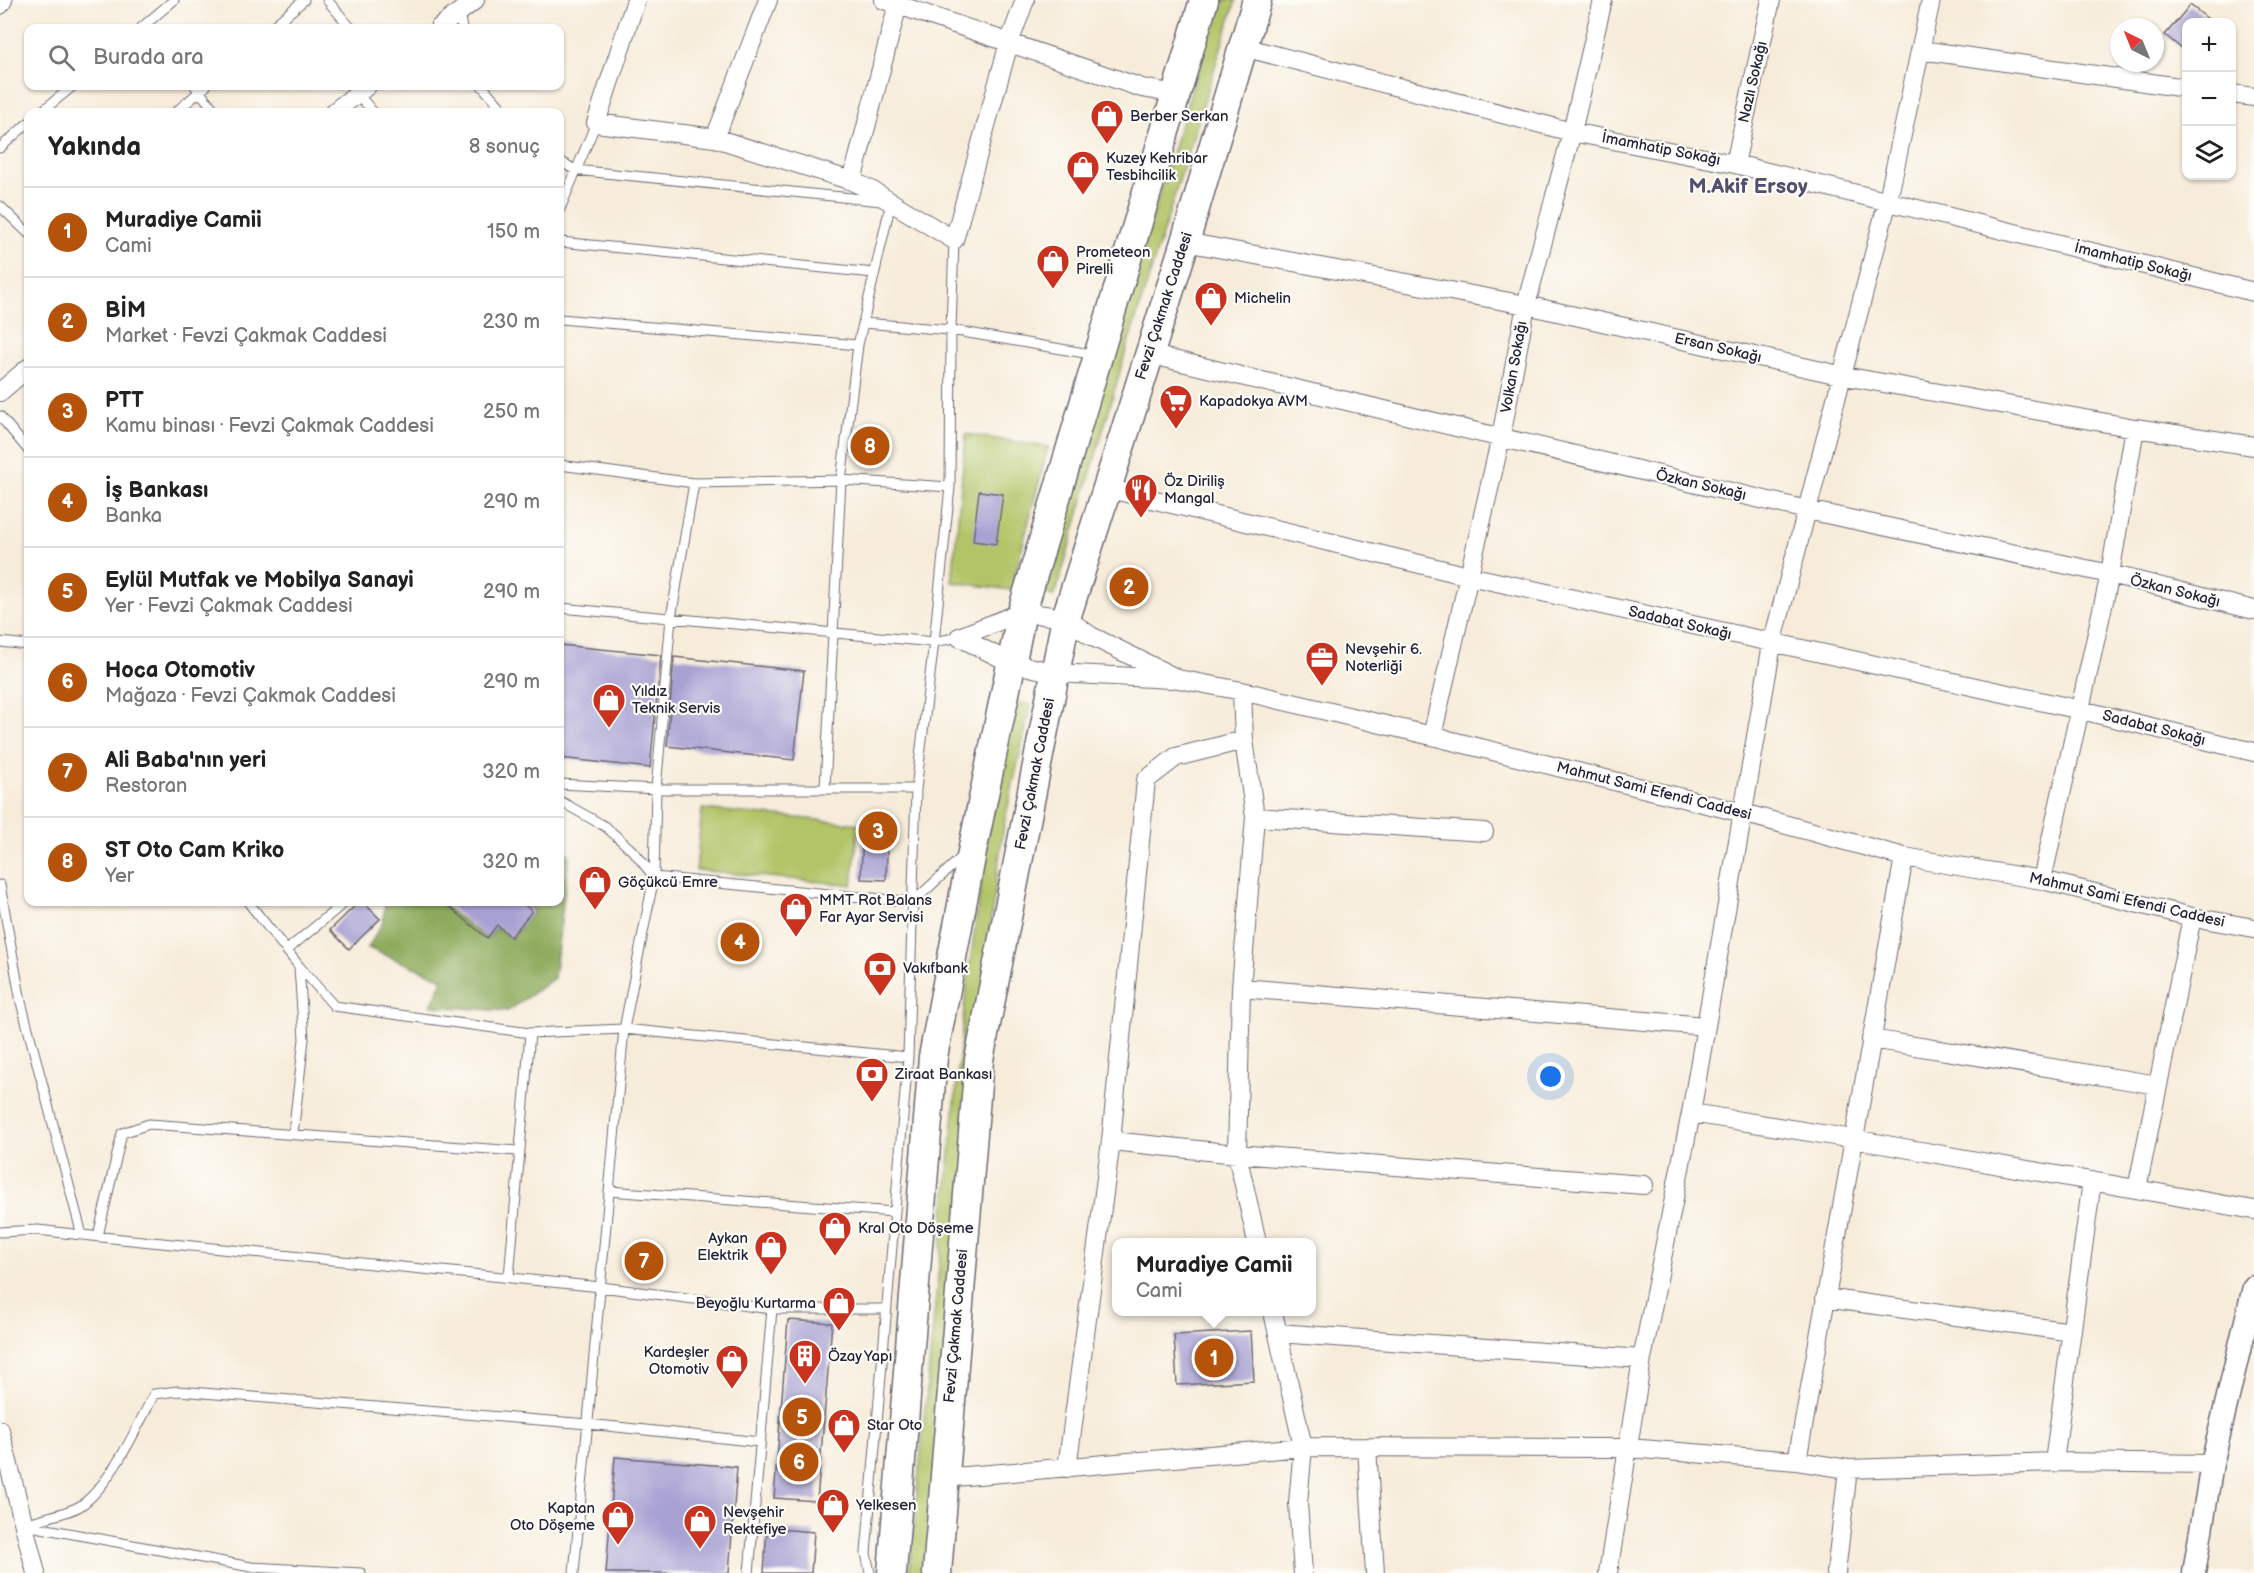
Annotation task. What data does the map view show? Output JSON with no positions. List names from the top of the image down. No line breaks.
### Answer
{"streets":{"main road":["Fevzi Çakmak Caddesi"],"street":["Nazlı Sokağı","İmamhatip Sokağı","Ersan Sokağı","Volkan Sokağı","Özkan Sokağı","Sadabat Sokağı","Mahmut Sami Efendi Caddesi"]},"crossings":[["Nazlı Sokağı","İmamhatip Sokağı"],["İmamhatip Sokağı","Fevzi Çakmak Caddesi"],["İmamhatip Sokağı","Volkan Sokağı"],["Fevzi Çakmak Caddesi","Ersan Sokağı"],["Fevzi Çakmak Caddesi","Özkan Sokağı"],["Fevzi Çakmak Caddesi","Sadabat Sokağı"],["Fevzi Çakmak Caddesi","Mahmut Sami Efendi Caddesi"],["Ersan Sokağı","Volkan Sokağı"],["Volkan Sokağı","Özkan Sokağı"],["Volkan Sokağı","Sadabat Sokağı"],["Volkan Sokağı","Mahmut Sami Efendi Caddesi"]],"districts":["M.Akif Ersoy"],"places":{"shop":["Berber Serkan","Kuzey Kehribar Tesbihcilik","Prometeon Pirelli","Michelin","Yıldız Teknik Servis","Göçükcü Emre","MMT Rot Balans Far Ayar Servisi","Kral Oto Döşeme","Aykan Elektrik","Beyoğlu Kurtarma","Kardeşler Otomotiv","Star Oto","Yelkesen","Kaptan Oto Döşeme","Nevşehir Rektefiye"],"supermarket":["Kapadokya AVM"],"restaurant":["Öz Diriliş Mangal"],"office":["Nevşehir 6. Noterliği"],"bank":["Vakıfbank","Ziraat Bankası"],"building":["Özay Yapı"]},"north":"top left","page":{"map_buttons":["+","−"],"search":"Burada ara","heading":["Yakında","8 sonuç"],"list":[{"mark":"1","name":"Muradiye Camii","note":"Cami","value":"150 m"},{"mark":"2","name":"BİM","note":"Market · Fevzi Çakmak Caddesi","value":"230 m"},{"mark":"3","name":"PTT","note":"Kamu binası · Fevzi Çakmak Caddesi","value":"250 m"},{"mark":"4","name":"İş Bankası","note":"Banka","value":"290 m"},{"mark":"5","name":"Eylül Mutfak ve Mobilya Sanayi","note":"Yer · Fevzi Çakmak Caddesi","value":"290 m"},{"mark":"6","name":"Hoca Otomotiv","note":"Mağaza · Fevzi Çakmak Caddesi","value":"290 m"},{"mark":"7","name":"Ali Baba'nın yeri","note":"Restoran","value":"320 m"},{"mark":"8","name":"ST Oto Cam Kriko","note":"Yer","value":"320 m"}],"pins":["8","2","3","4","7","1","5","6"],"popup":["Muradiye Camii","Cami"]}}
